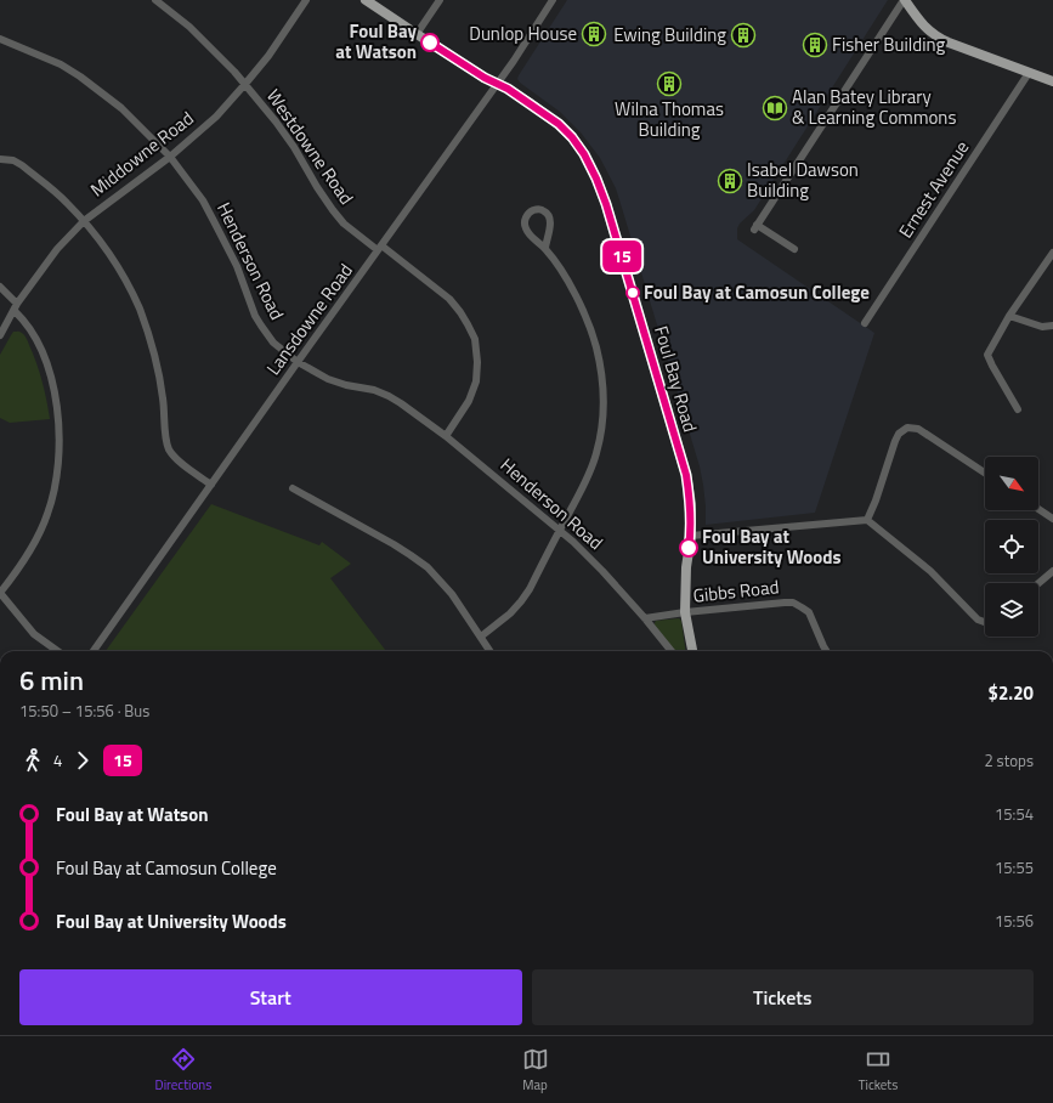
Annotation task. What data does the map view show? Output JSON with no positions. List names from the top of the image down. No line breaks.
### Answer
{"streets":{"main road":["Foul Bay Road"],"street":["Westdowne Road","Middowne Road","Ernest Avenue","Henderson Road","Lansdowne Road","Gibbs Road"]},"crossings":[["Westdowne Road","Middowne Road"],["Westdowne Road","Henderson Road"],["Westdowne Road","Lansdowne Road"],["Middowne Road","Henderson Road"],["Henderson Road","Lansdowne Road"],["Henderson Road","Gibbs Road"],["Lansdowne Road","Foul Bay Road"],["Foul Bay Road","Gibbs Road"]],"places":{"building":["Dunlop House","Ewing Building","Fisher Building","Wilna Thomas Building","Isabel Dawson Building"],"other":["Foul Bay at Watson","Foul Bay at Camosun College","Foul Bay at University Woods"],"library":["Alan Batey Library & Learning Commons"]},"lines":["bus line 15"],"north":"bottom right","page":{"on_map":"15","heading":["6 min","15:50 – 15:56 · Bus","$2.20"],"legs":["4","15","2 stops"],"list":[{"name":"Foul Bay at Watson","value":"15:54"},{"name":"Foul Bay at Camosun College","value":"15:55"},{"name":"Foul Bay at University Woods","value":"15:56"}],"buttons":["Start","Tickets"],"tabs":["Directions","Map","Tickets"]}}
